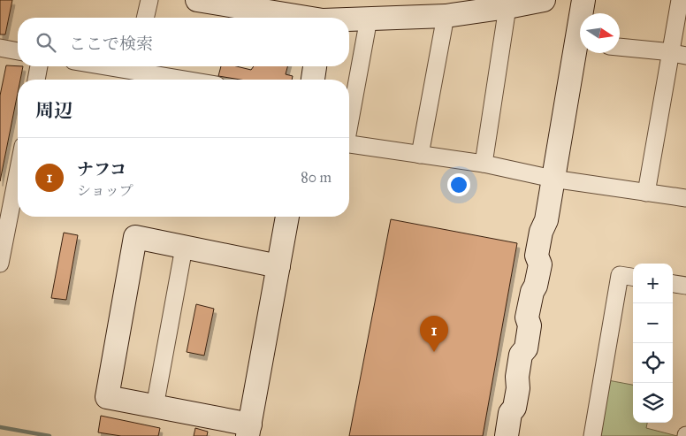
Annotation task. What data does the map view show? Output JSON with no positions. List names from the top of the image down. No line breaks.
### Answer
{"north":"right","page":{"search":"ここで検索","heading":"周辺","list":[{"mark":"1","name":"ナフコ","note":"ショップ","value":"80 m"}],"map_buttons":["+","−"],"pins":"1"}}
